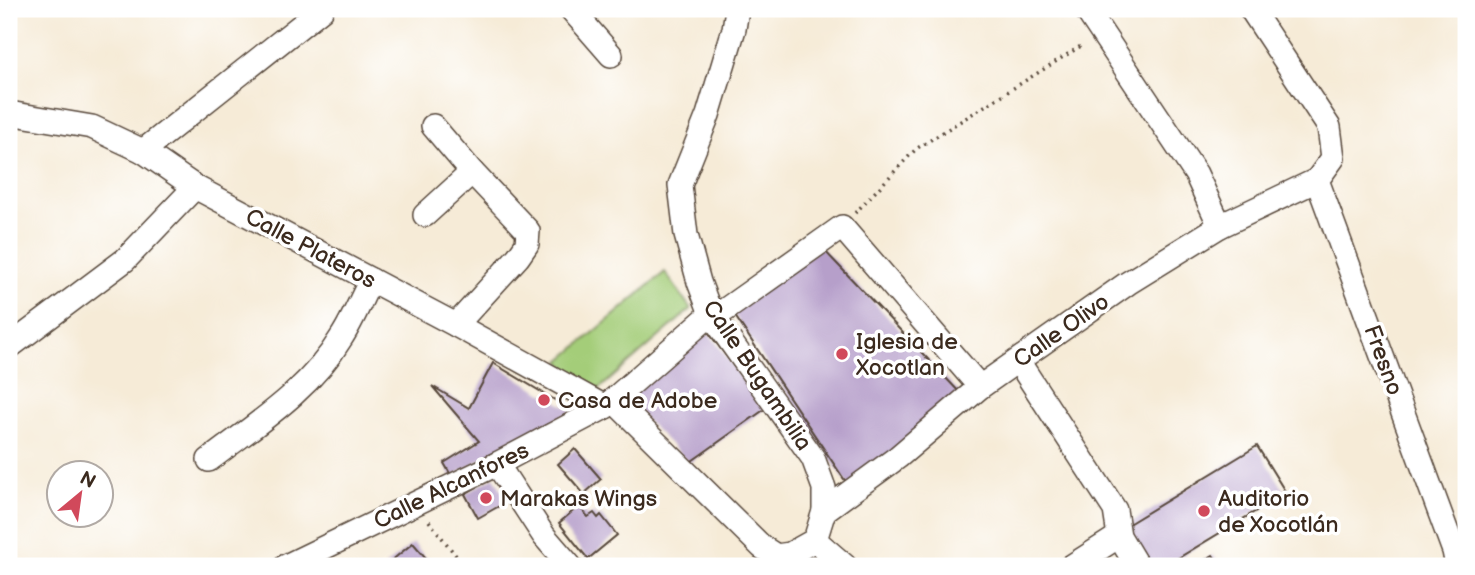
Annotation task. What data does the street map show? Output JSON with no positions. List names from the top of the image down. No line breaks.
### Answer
{"streets":{"street":["Calle Plateros","Calle Olivo","Fresno","Calle Bugambilia","Calle Alcanfores"]},"crossings":[["Calle Plateros","Calle Bugambilia"],["Calle Plateros","Calle Alcanfores"],["Calle Olivo","Fresno"],["Calle Olivo","Calle Bugambilia"],["Calle Bugambilia","Calle Alcanfores"]],"places":["Iglesia de Xocotlan","Casa de Adobe","Marakas Wings","Auditorio de Xocotlán"],"north":"top right"}
